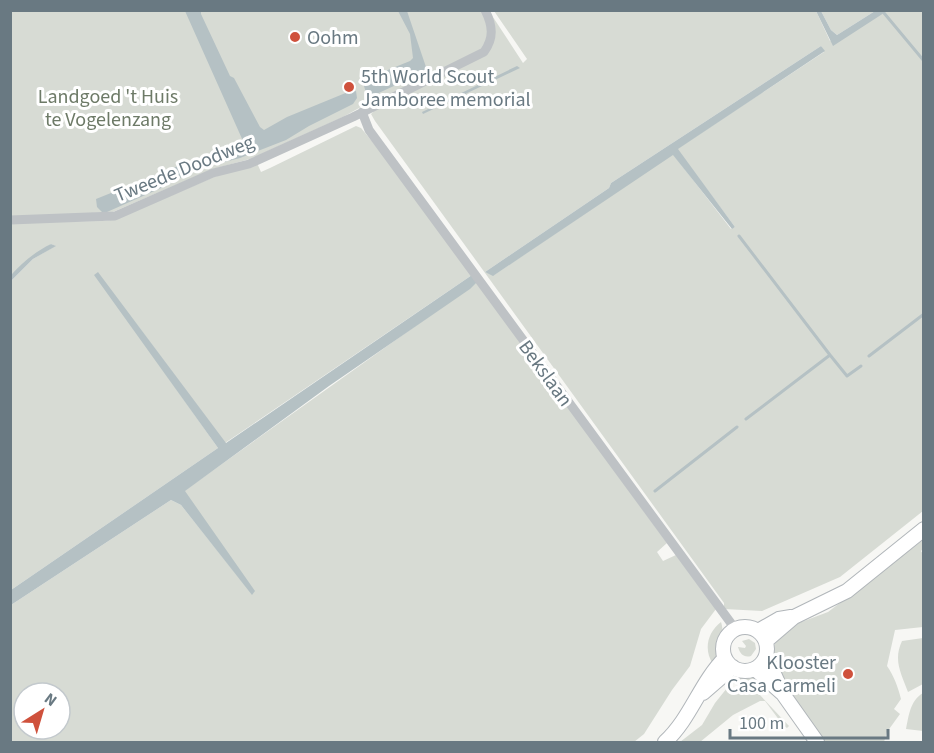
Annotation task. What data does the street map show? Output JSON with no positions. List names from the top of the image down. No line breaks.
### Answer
{"streets":{"street":["Tweede Doodweg","Bekslaan"]},"crossings":[["Tweede Doodweg","Bekslaan"]],"parks":["Landgoed 't Huis te Vogelenzang"],"places":["Oohm","5th World Scout Jamboree memorial","Klooster Casa Carmeli"],"scale_bar":"100 m","north":"top right"}
